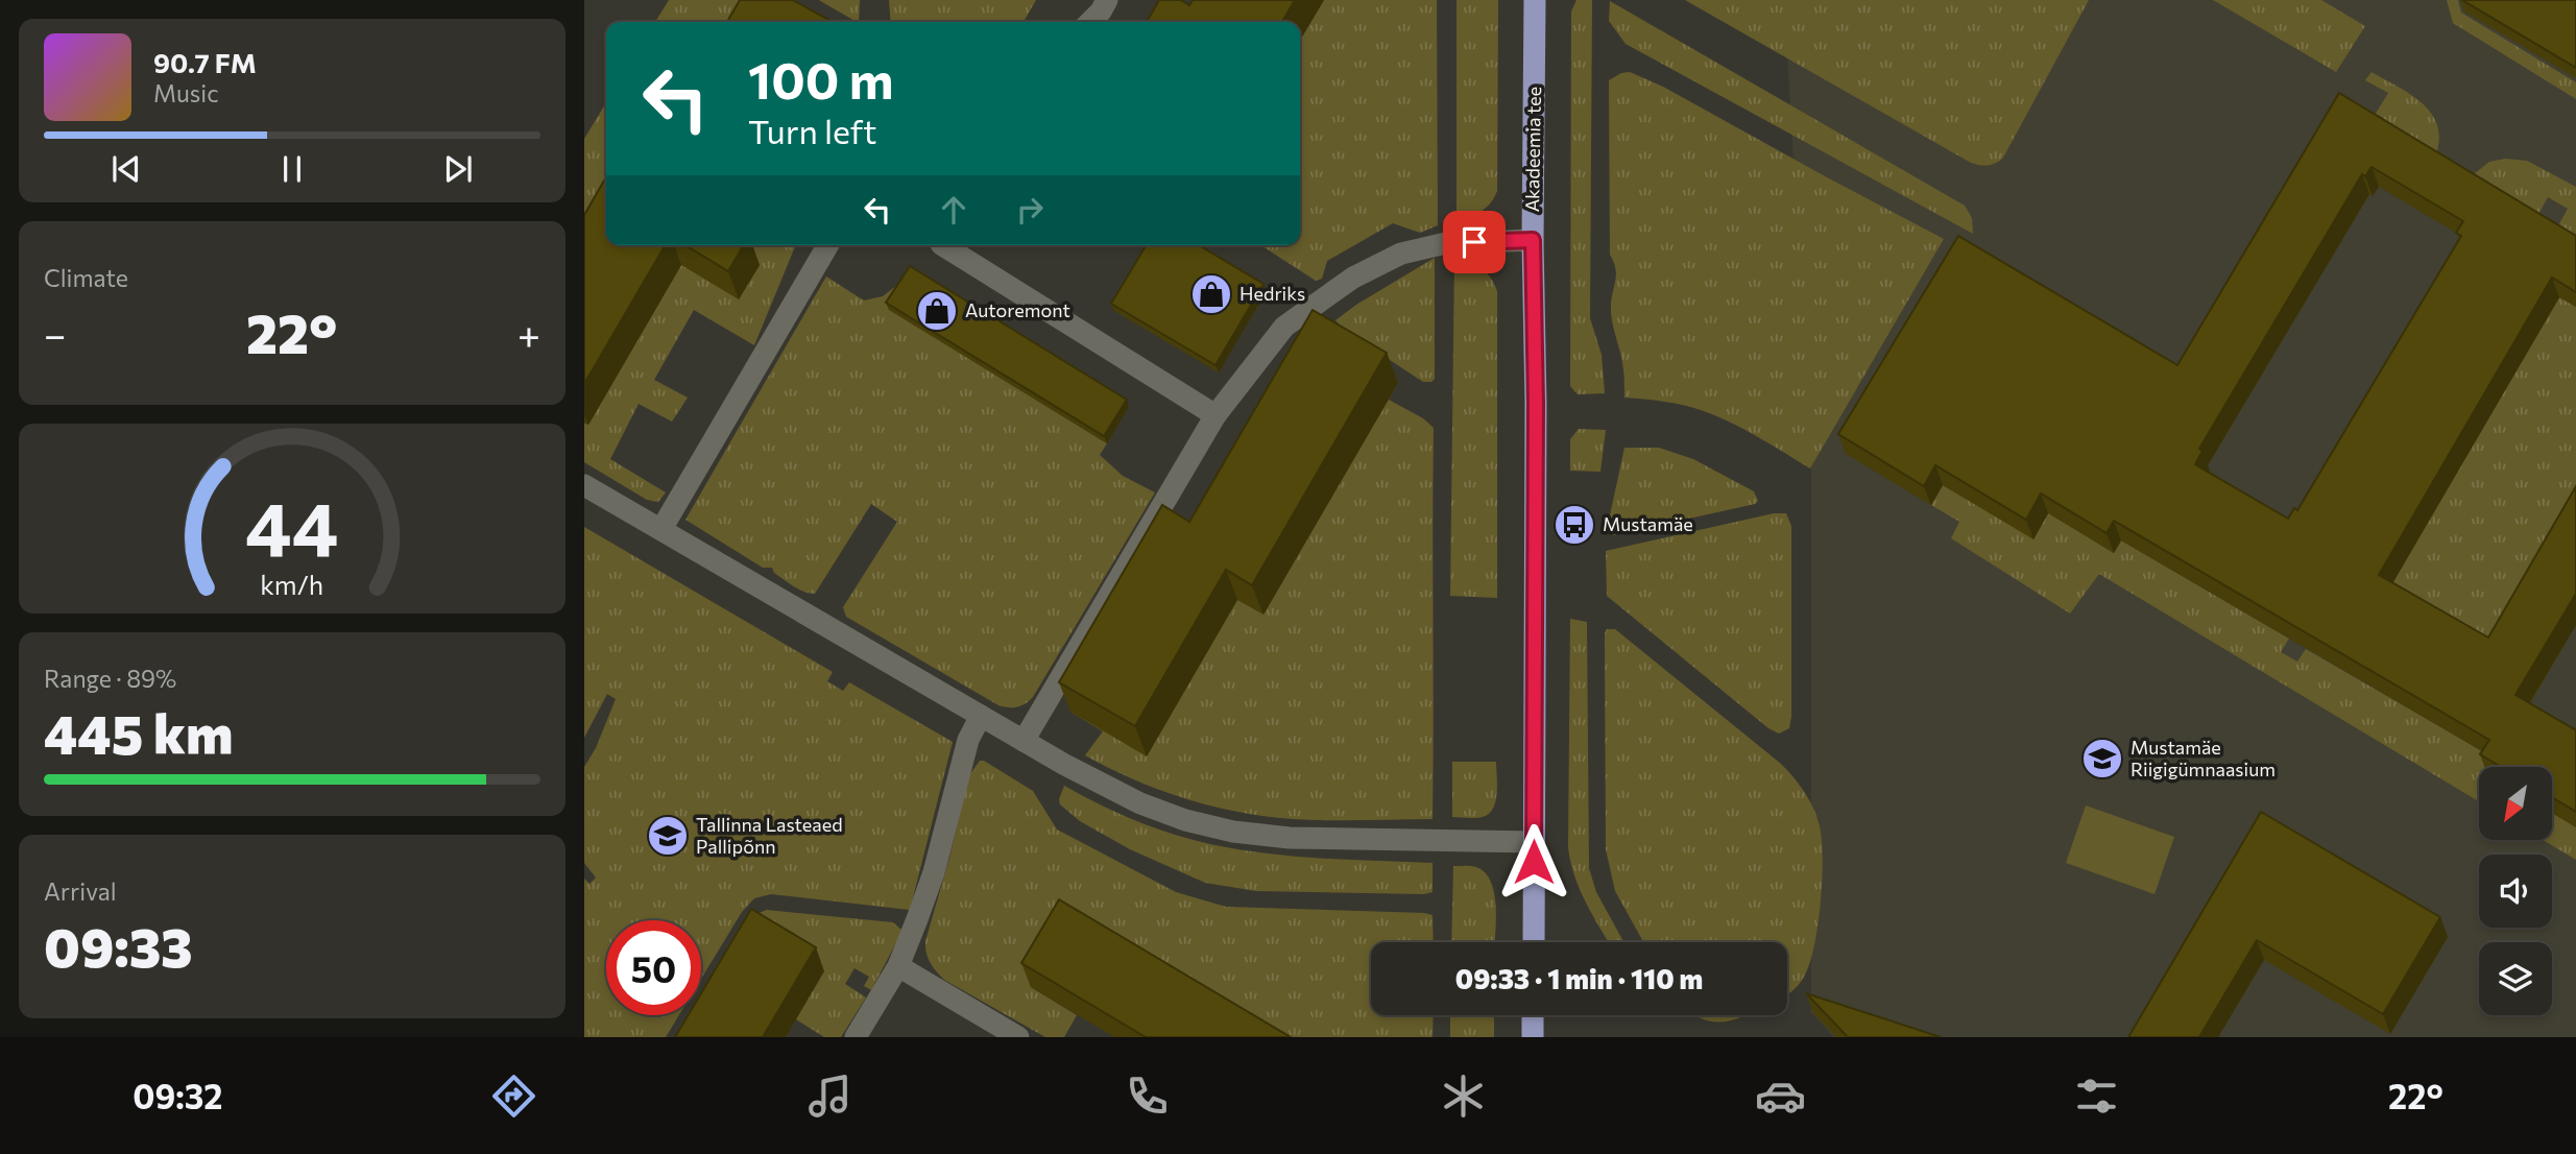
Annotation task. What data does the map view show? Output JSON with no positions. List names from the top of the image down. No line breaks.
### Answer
{"streets":{"main road":["Akadeemia tee"]},"places":{"shop":["Hedriks","Autoremont"],"bus stop":["Mustamäe"],"school or university":["Mustamäe Riigigümnaasium","Tallinna Lasteaed Pallipõnn"]},"north":"bottom left","page":{"turn":["100 m","Turn left"],"song":["90.7 FM","Music"],"tile":["Climate",["Range · 89%","445 km"],["Arrival","09:33"]],"heat":["−","22°","+"],"limit":"50","trip":"09:33 · 1 min · 110 m","tabs":["09:32","22°"],"gauge":["44","km/h"]}}
